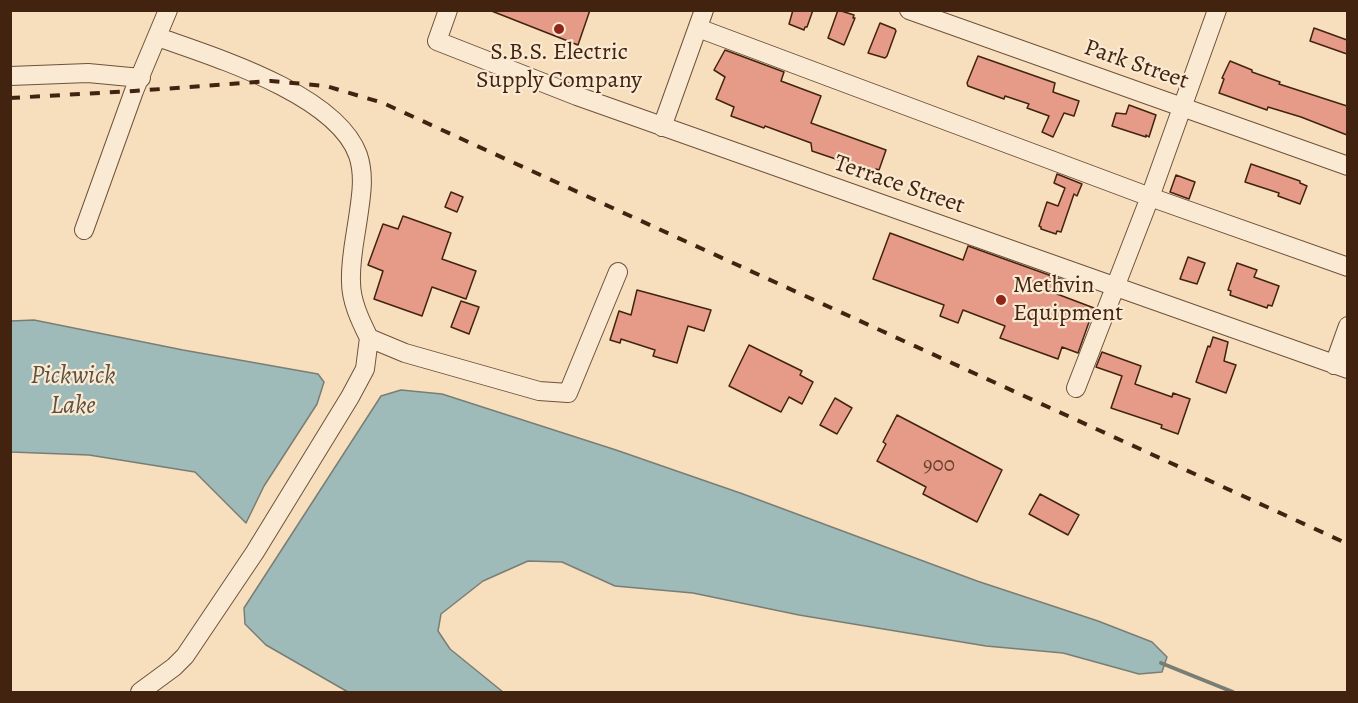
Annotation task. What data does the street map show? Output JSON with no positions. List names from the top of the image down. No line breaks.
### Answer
{"streets":{"street":["Park Street","Terrace Street"]},"water":["Pickwick Lake"],"places":["S.B.S. Electric Supply Company","Methvin Equipment"],"house_numbers":["900"]}
